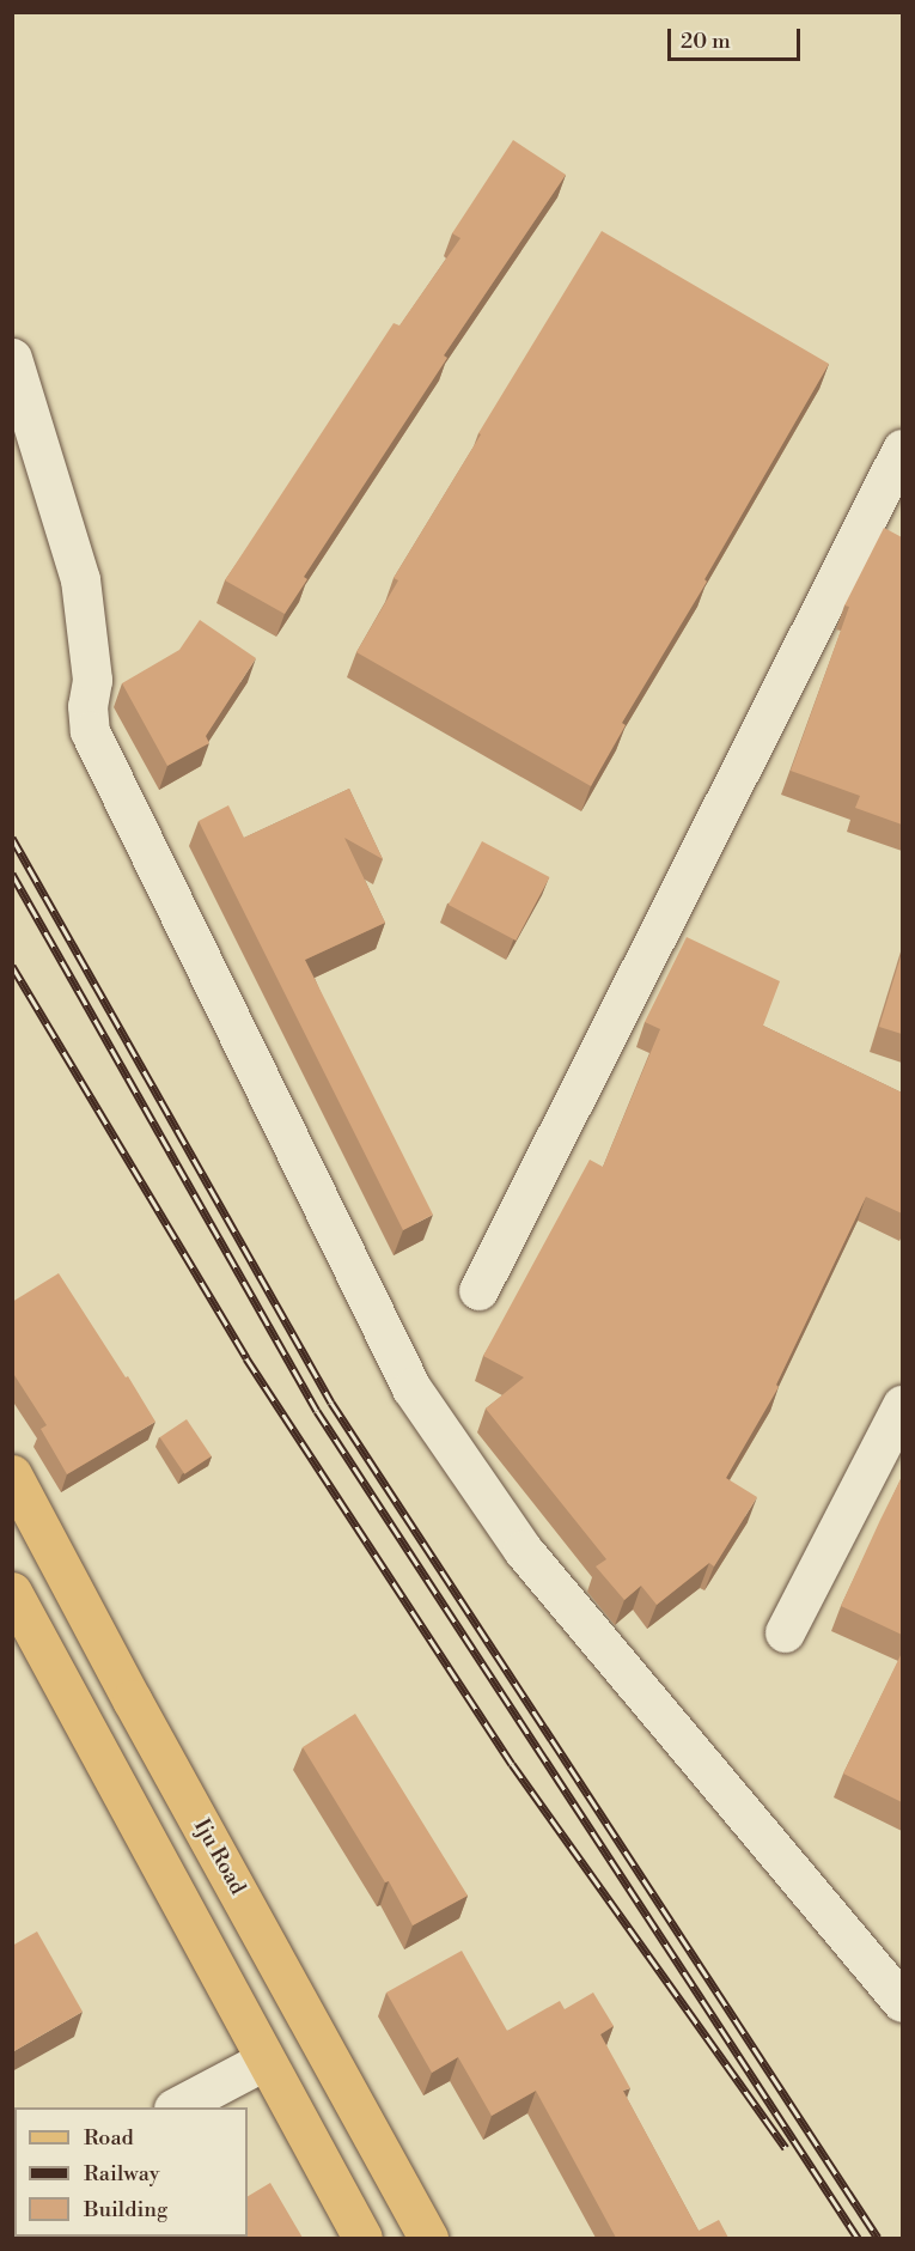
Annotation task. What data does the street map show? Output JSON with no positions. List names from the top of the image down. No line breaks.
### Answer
{"streets":{"main road":["Iju Road"]},"legend":["Road","Railway","Building"],"scale_bar":"20 m"}
